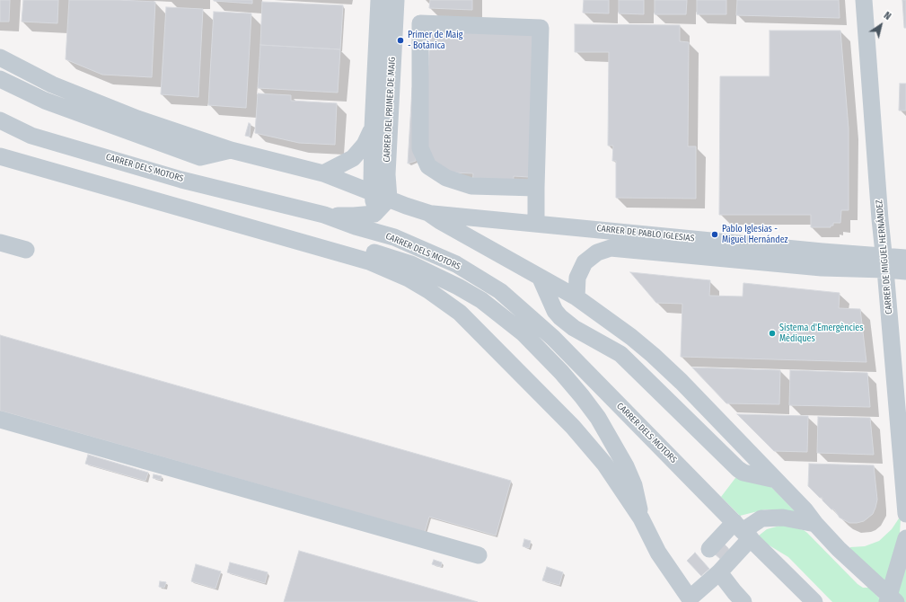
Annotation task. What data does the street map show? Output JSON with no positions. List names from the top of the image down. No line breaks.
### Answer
{"streets":{"street":["CARRER DEL PRIMER DE MAIG","CARRER DELS MOTORS","CARRER DE PABLO IGLESIAS","CARRER DE MIGUEL HERNÁNDEZ"]},"crossings":[["CARRER DE PABLO IGLESIAS","CARRER DE MIGUEL HERNÁNDEZ"]],"places":["Primer de Maig - Botànica","Pablo Iglesias - Miguel Hernández","Sistema d'Emergències Mèdiques"],"north":"top right"}
